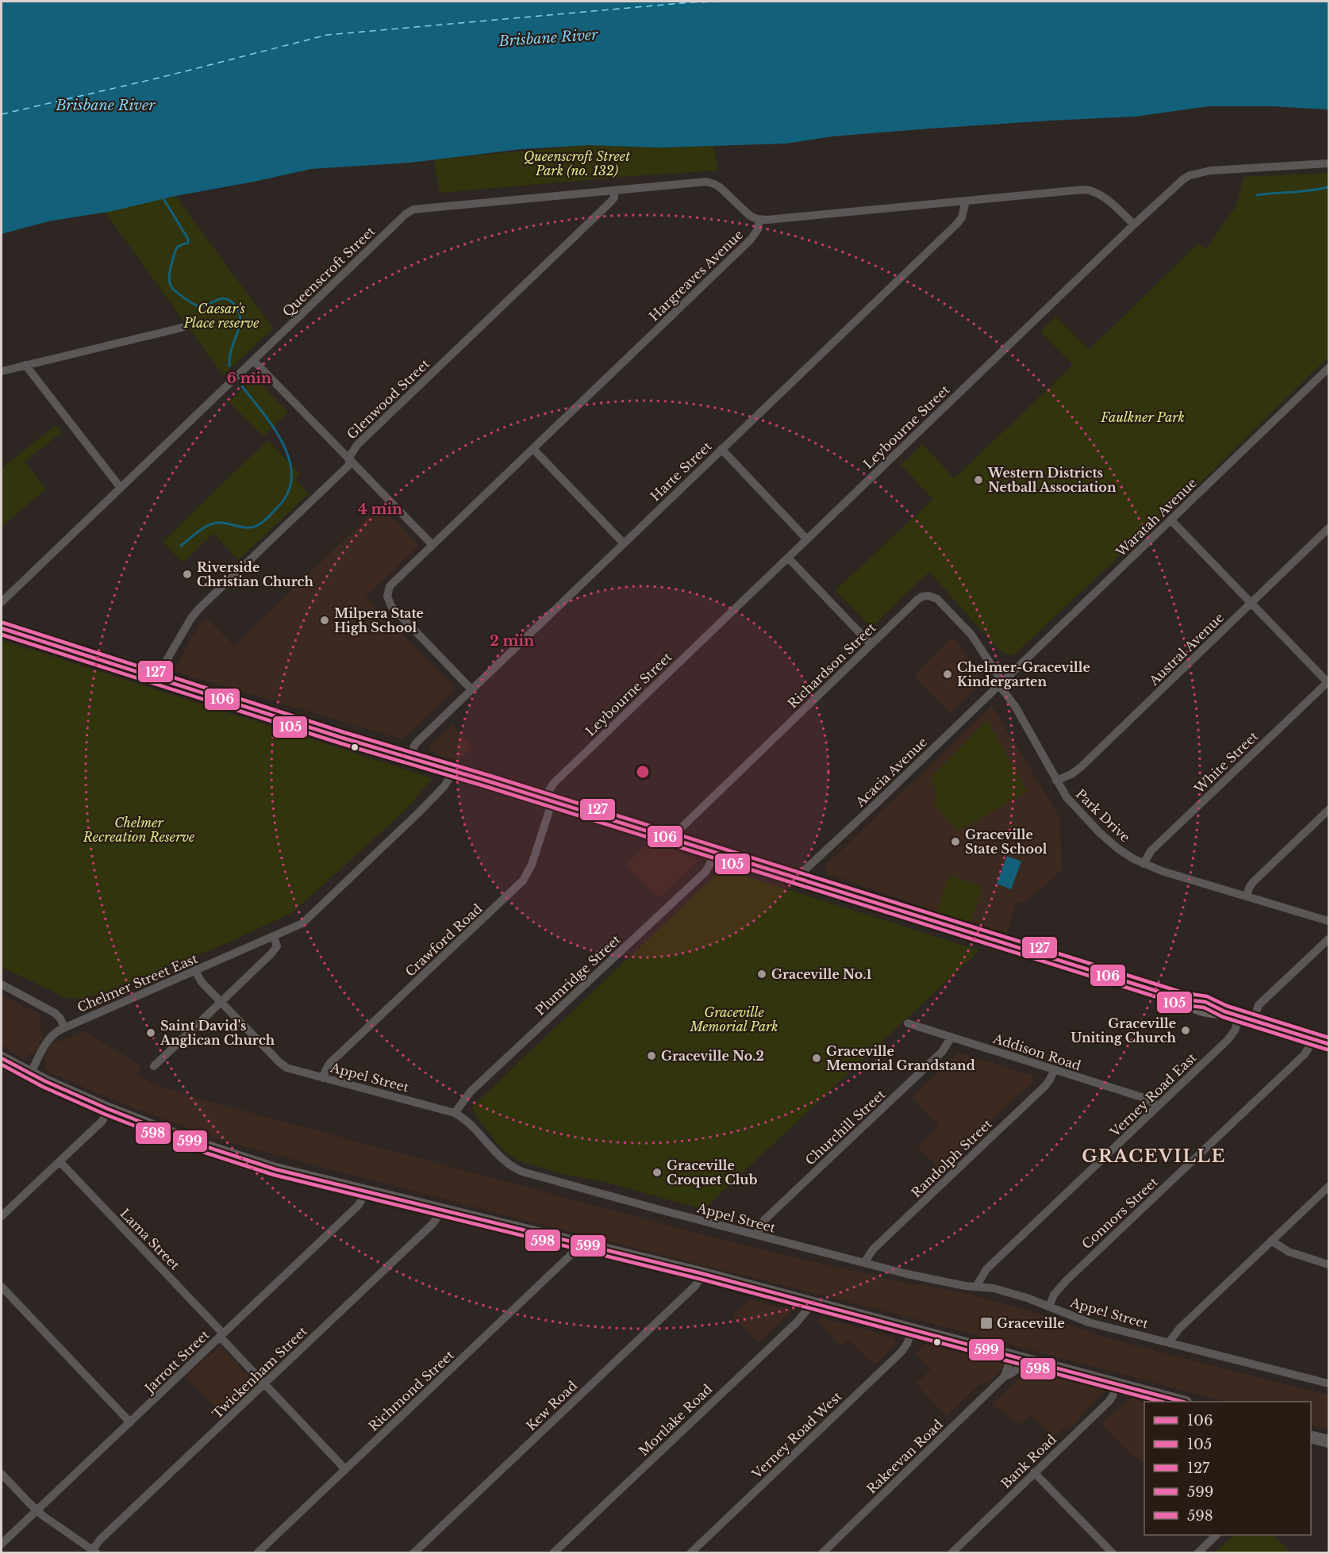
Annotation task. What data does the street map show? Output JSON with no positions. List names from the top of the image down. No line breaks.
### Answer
{"streets":{"street":["Queenscroft Street","Hargreaves Avenue","Glenwood Street","Leybourne Street","Harte Street","Waratah Avenue","Austral Avenue","Richardson Street","White Street","Acacia Avenue","Park Drive","Crawford Road","Plumridge Street","Chelmer Street East","Addison Road","Appel Street","Verney Road East","Churchill Street","Randolph Street","Connors Street","Lama Street","Jarrott Street","Twickenham Street","Richmond Street","Kew Road","Mortlake Road","Verney Road West","Rakeevan Road","Bank Road"]},"crossings":[["Queenscroft Street","Hargreaves Avenue"],["Queenscroft Street","Glenwood Street"],["Hargreaves Avenue","Harte Street"],["Leybourne Street","Crawford Road"],["Waratah Avenue","Richardson Street"],["Waratah Avenue","Acacia Avenue"],["Waratah Avenue","Park Drive"],["Austral Avenue","Park Drive"],["Richardson Street","Acacia Avenue"],["Richardson Street","Park Drive"],["White Street","Park Drive"],["Acacia Avenue","Park Drive"],["Crawford Road","Appel Street"],["Plumridge Street","Appel Street"],["Chelmer Street East","Appel Street"],["Addison Road","Verney Road East"],["Addison Road","Churchill Street"],["Addison Road","Randolph Street"],["Appel Street","Verney Road East"],["Appel Street","Churchill Street"],["Appel Street","Randolph Street"],["Appel Street","Connors Street"],["Lama Street","Jarrott Street"],["Lama Street","Twickenham Street"],["Lama Street","Richmond Street"]],"districts":["GRACEVILLE"],"water":["Brisbane River"],"parks":["Queenscroft Street Park (no. 132)","Caesar's Place reserve","Faulkner Park","Chelmer Recreation Reserve","Graceville Memorial Park"],"places":{"other":["Western Districts Netball Association","Riverside Christian Church","Milpera State High School","Chelmer-Graceville Kindergarten","Graceville State School","Graceville No.1","Graceville Uniting Church","Saint David's Anglican Church","Graceville No.2","Graceville Memorial Grandstand","Graceville Croquet Club"],"transit":["Graceville"]},"lines":["transit line 127","transit line 106","transit line 105","transit line 599","transit line 598"],"legend":["106","105","127","599","598"],"rings":["6 min","4 min","2 min"]}
